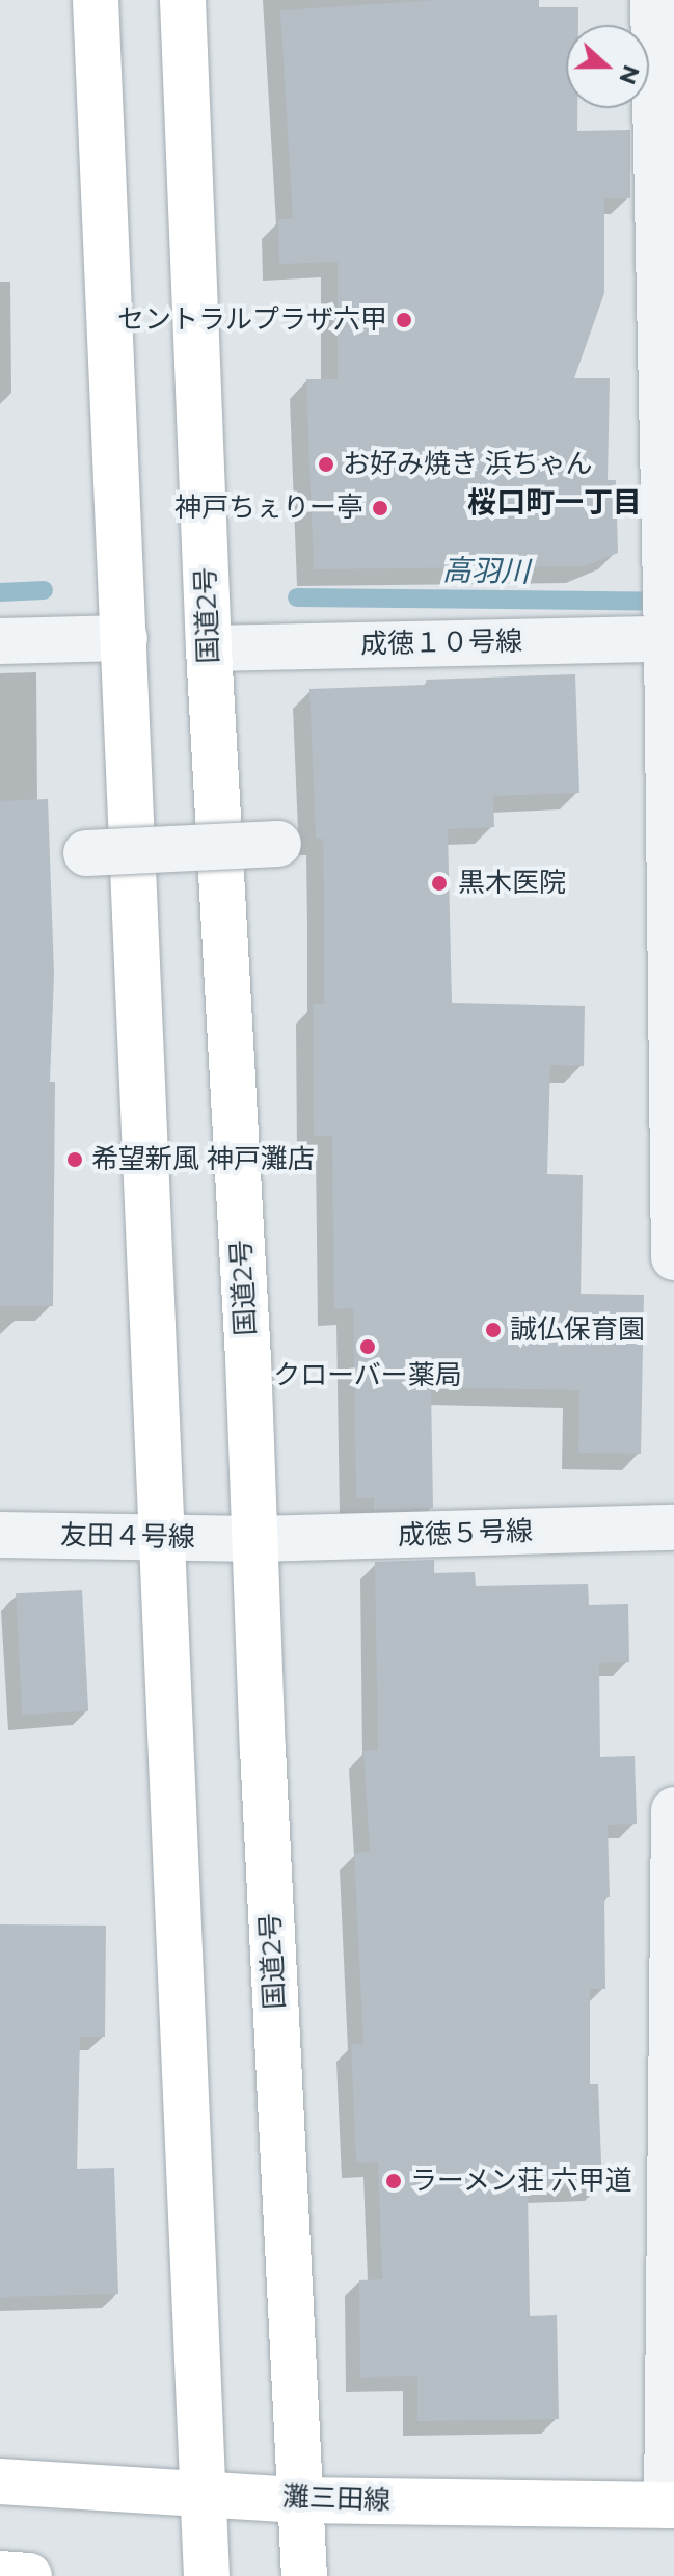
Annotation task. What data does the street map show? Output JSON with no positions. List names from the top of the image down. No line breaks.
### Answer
{"streets":{"main road":["国道2号","灘三田線"],"street":["成徳１０号線","成徳５号線","友田４号線"]},"crossings":[["国道2号","成徳１０号線"],["国道2号","成徳５号線"],["国道2号","友田４号線"],["国道2号","灘三田線"],["成徳５号線","友田４号線"]],"districts":["桜口町一丁目"],"water":["高羽川"],"places":["セントラルプラザ六甲","お好み焼き 浜ちゃん","神戸ちぇりー亭","黒木医院","希望新風 神戸灘店","誠仏保育園","クローバー薬局","ラーメン荘 六甲道"],"north":"right"}
